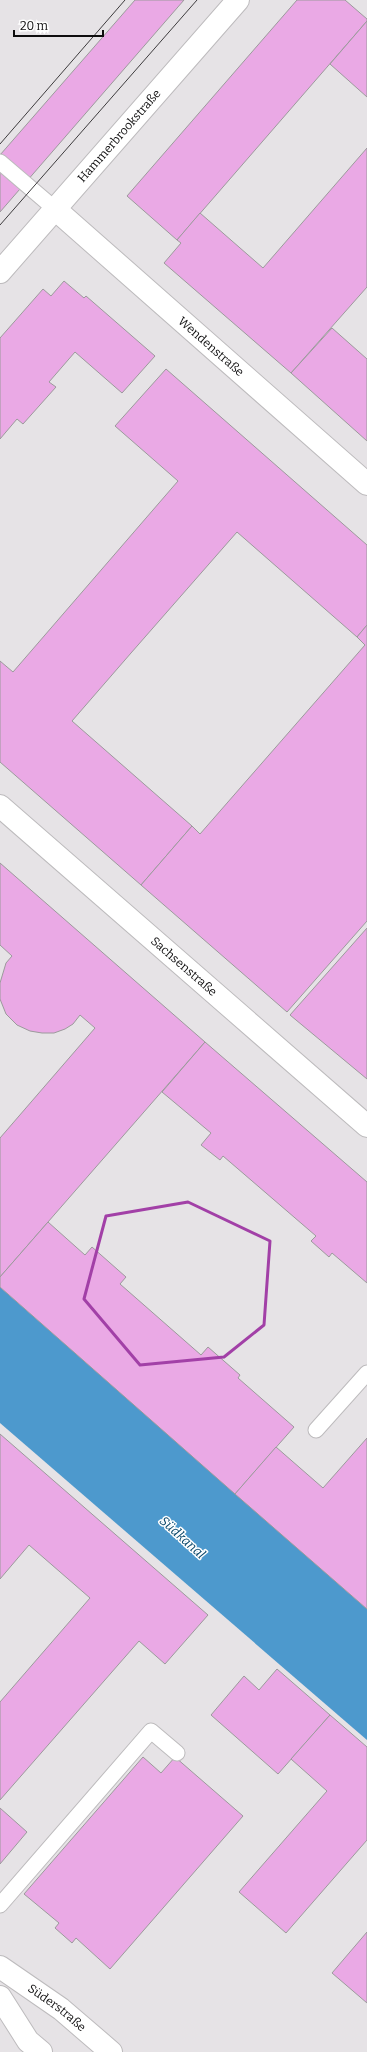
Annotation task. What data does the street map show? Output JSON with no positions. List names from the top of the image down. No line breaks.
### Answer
{"streets":{"street":["Hammerbrookstraße","Wendenstraße","Sachsenstraße","Süderstraße"]},"crossings":[["Hammerbrookstraße","Wendenstraße"]],"water":["Südkanal"],"scale_bar":"20 m"}
